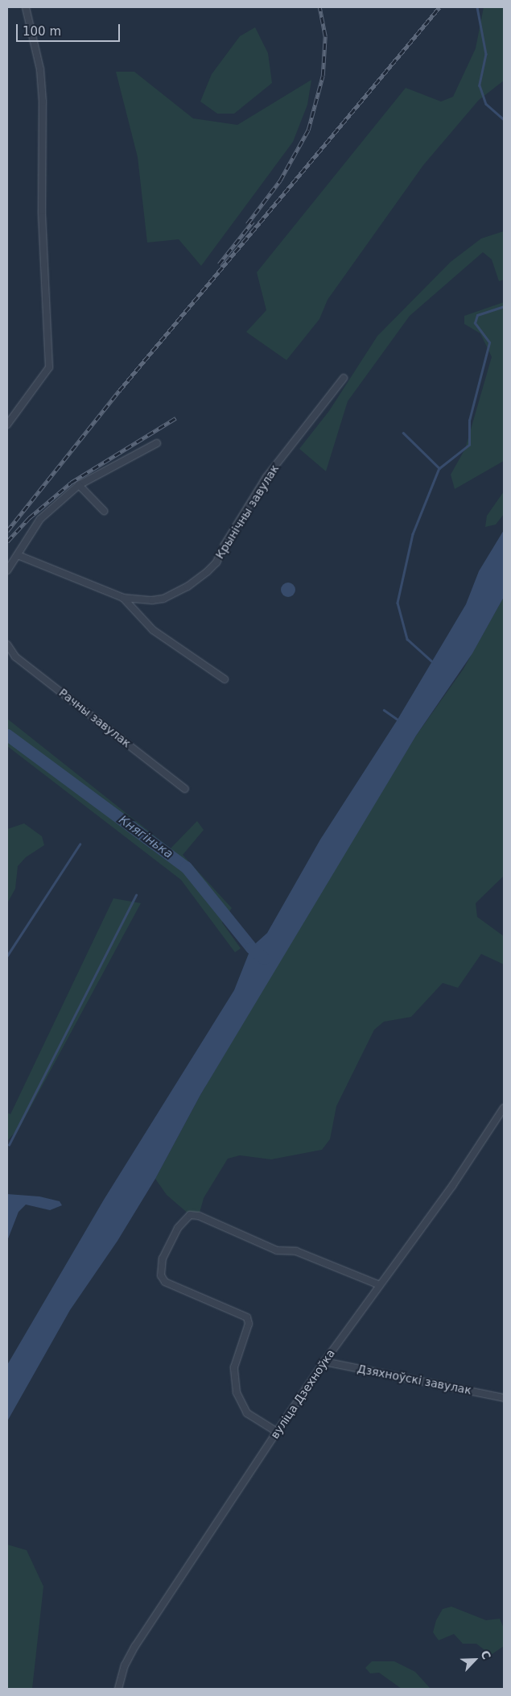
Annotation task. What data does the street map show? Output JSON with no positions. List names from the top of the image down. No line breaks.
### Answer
{"streets":{"street":["Крынічны завулак","Рачны завулак","Дзяхноўскі завулак","вуліца Дзехноўка"]},"crossings":[["Дзяхноўскі завулак","вуліца Дзехноўка"]],"water":["Княгінька"],"scale_bar":"100 m","north":"top right"}
